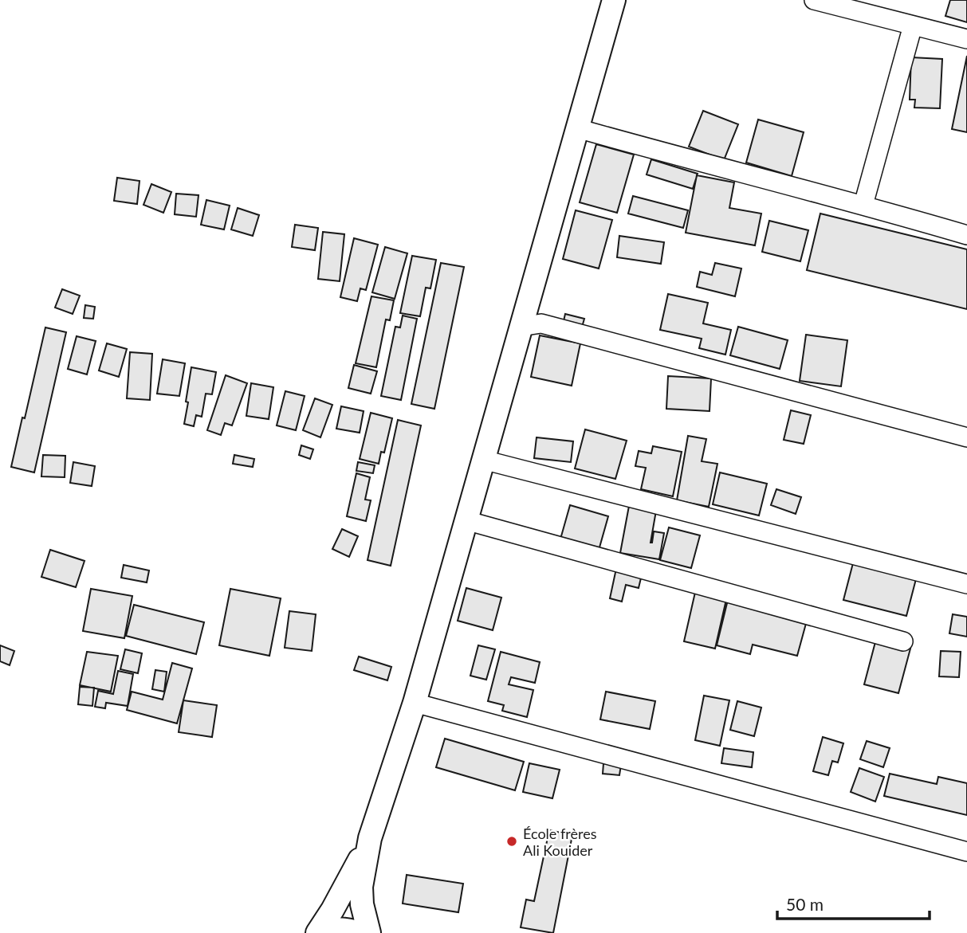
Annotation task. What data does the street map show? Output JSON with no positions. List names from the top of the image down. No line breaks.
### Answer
{"places":["École frères Ali Kouider"],"scale_bar":"50 m"}
